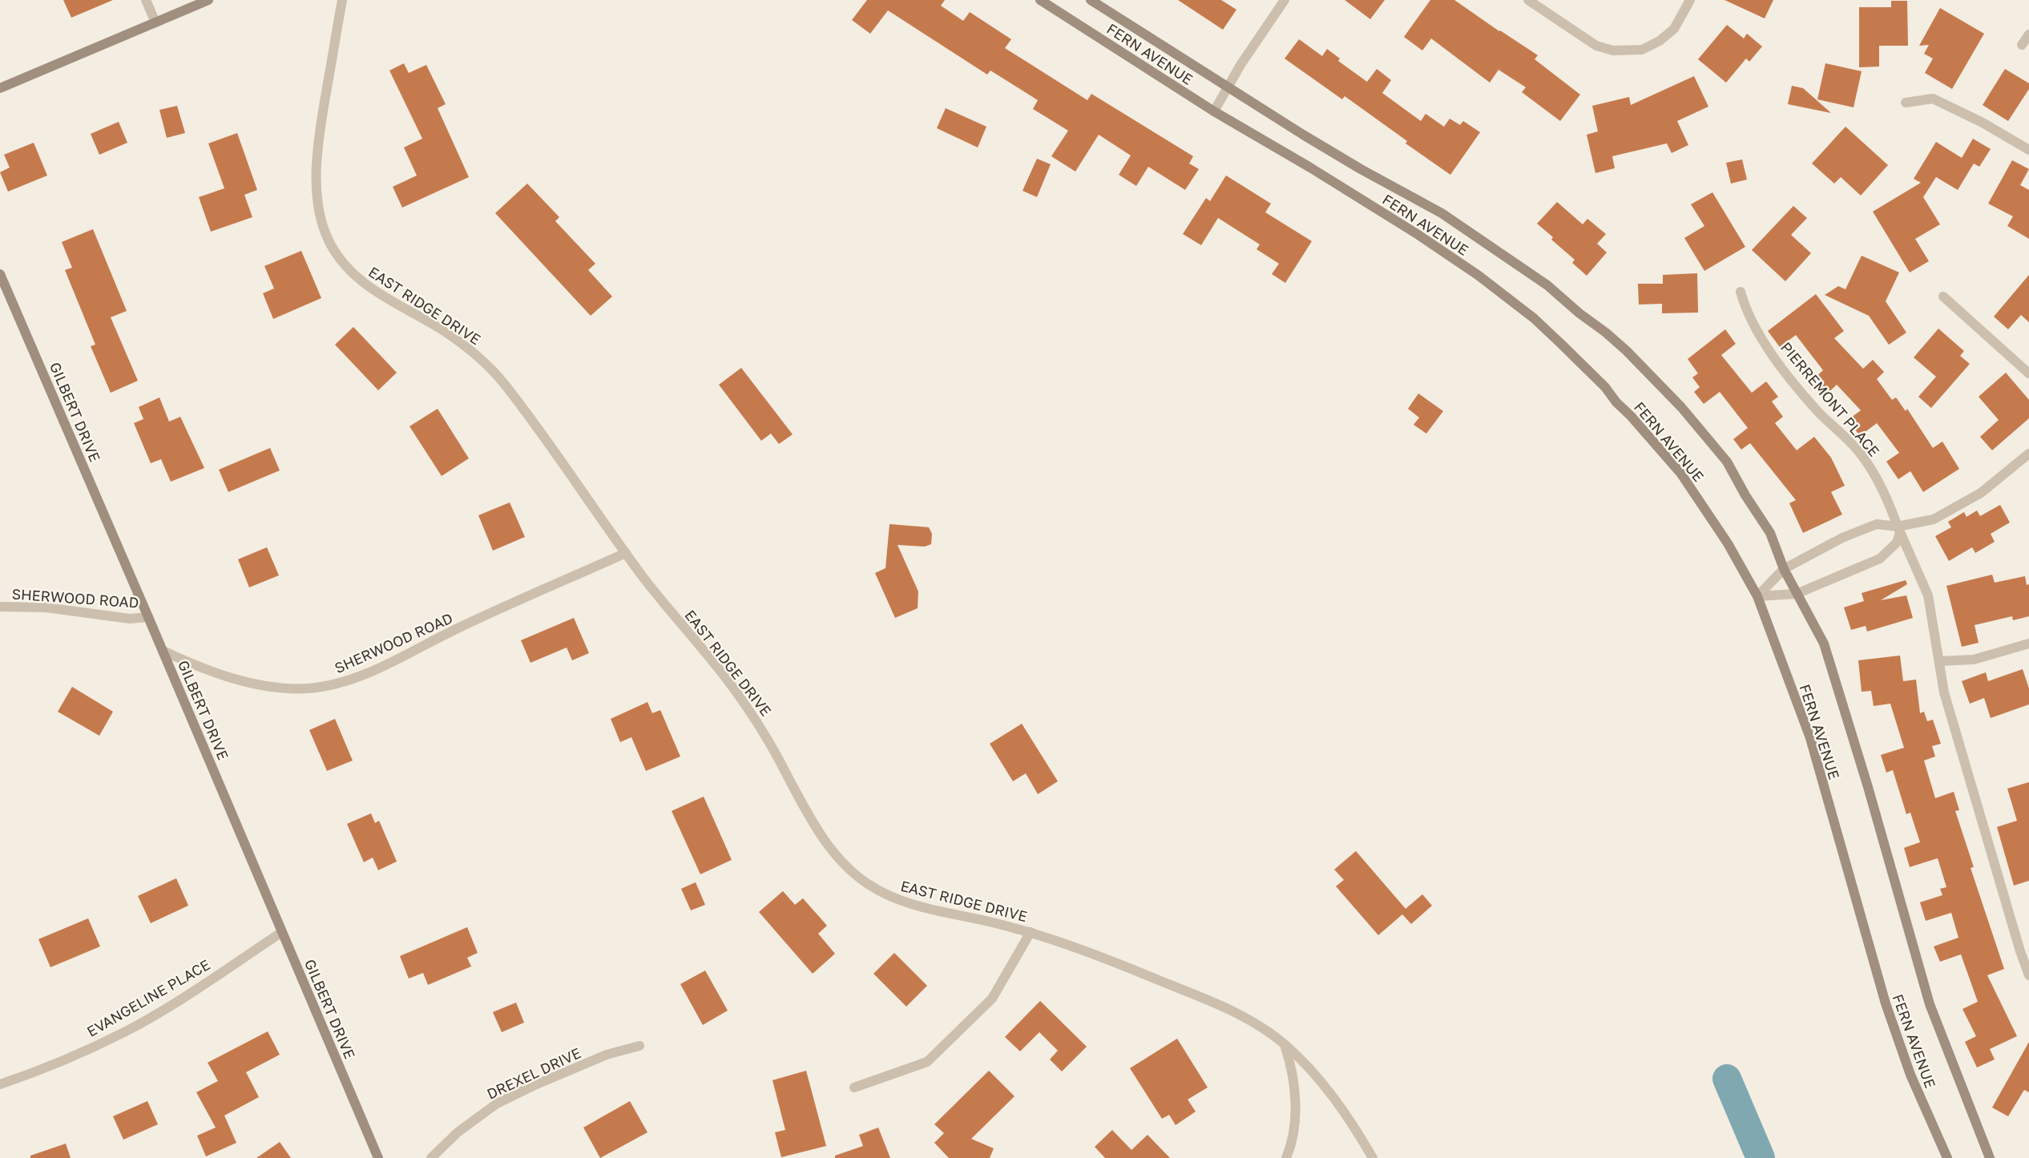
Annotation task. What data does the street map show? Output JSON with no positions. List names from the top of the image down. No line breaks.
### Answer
{"streets":{"street":["FERN AVENUE","EAST RIDGE DRIVE","PIERREMONT PLACE","GILBERT DRIVE","SHERWOOD ROAD","EVANGELINE PLACE","DREXEL DRIVE"]},"crossings":[["FERN AVENUE","PIERREMONT PLACE"],["EAST RIDGE DRIVE","SHERWOOD ROAD"],["GILBERT DRIVE","SHERWOOD ROAD"],["GILBERT DRIVE","EVANGELINE PLACE"]]}
